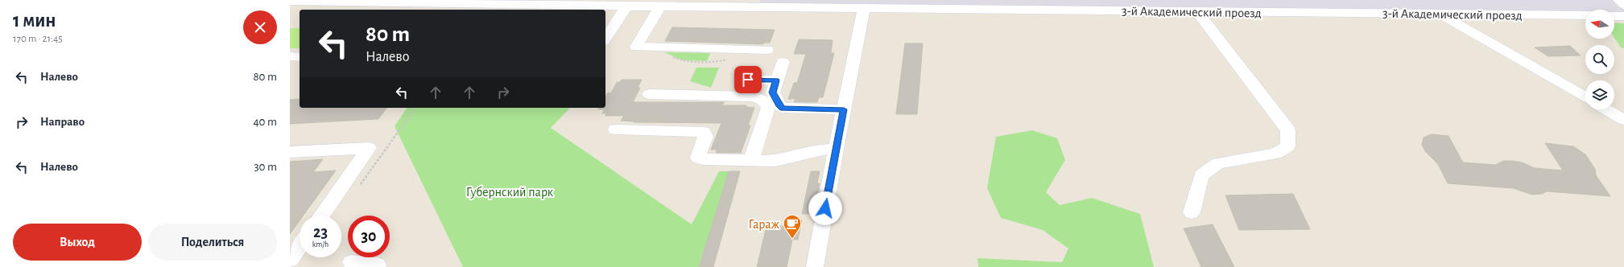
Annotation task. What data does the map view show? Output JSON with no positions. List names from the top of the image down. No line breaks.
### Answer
{"streets":{"street":["3-й Академический проезд"]},"parks":["Губернский парк"],"places":{"cafe":["Гараж"]},"north":"left","page":{"heading":["1 мин","170 m · 21:45"],"turn":["80 m","Налево"],"list":[{"name":"Налево","value":"80 m"},{"name":"Направо","value":"40 m"},{"name":"Налево","value":"30 m"}],"speed":"23 km/h","limit":"30","buttons":["Выход","Поделиться"]}}
